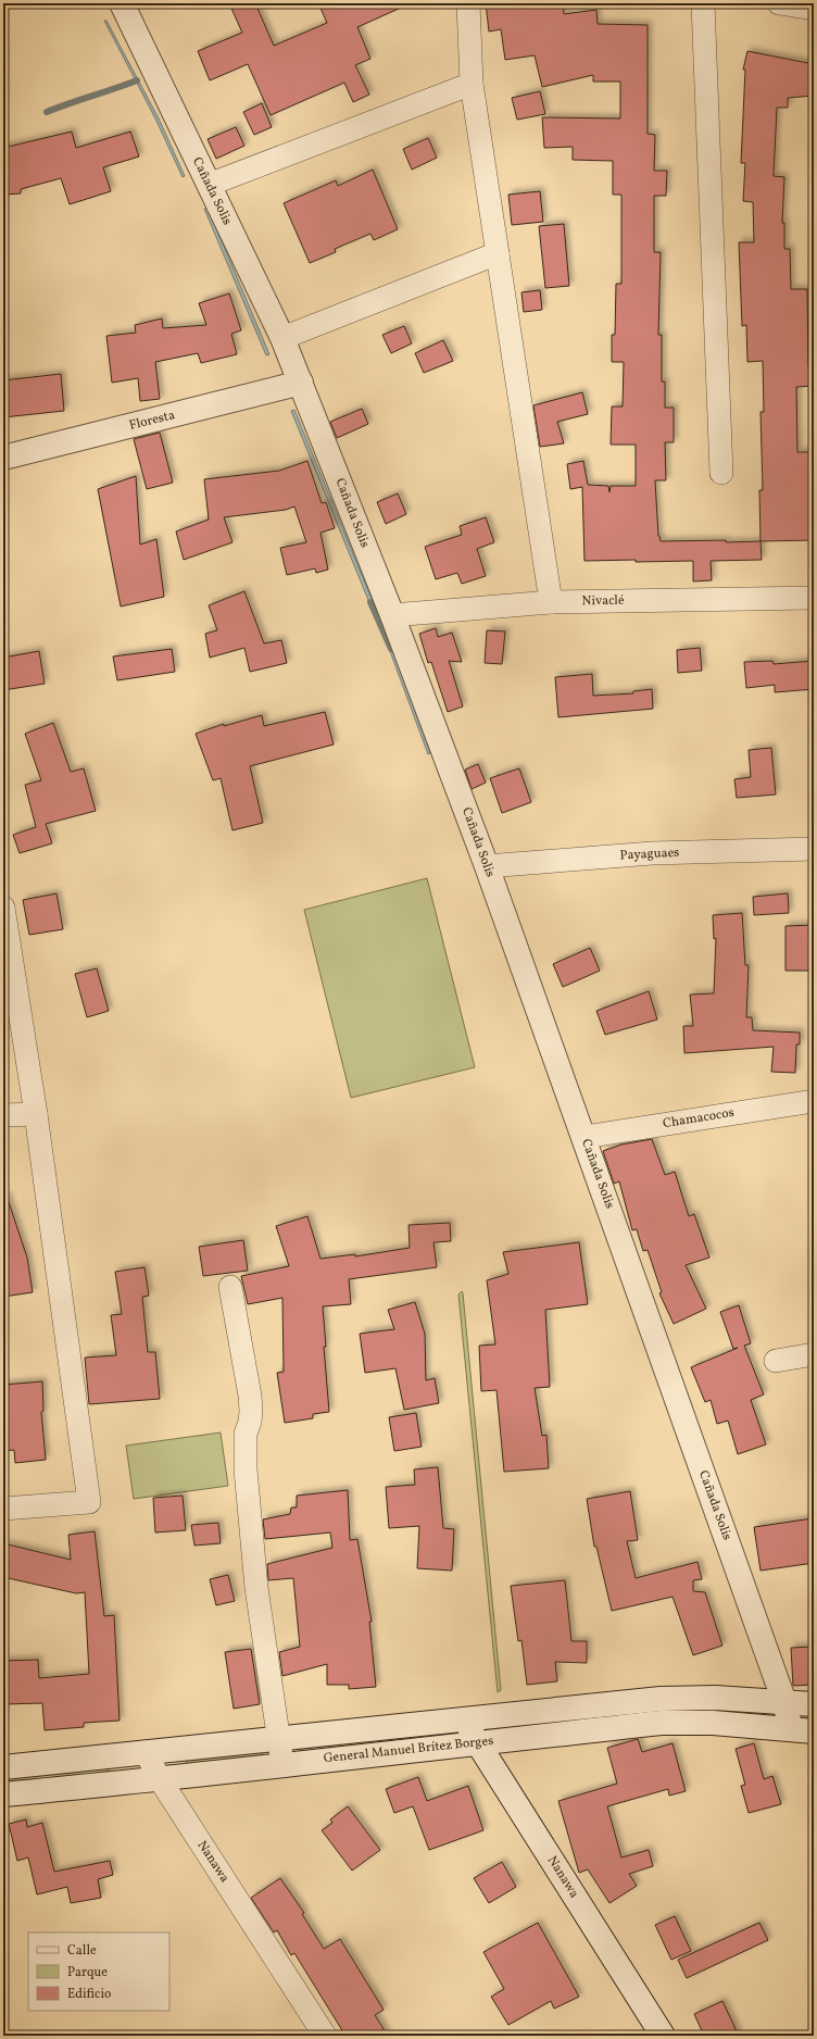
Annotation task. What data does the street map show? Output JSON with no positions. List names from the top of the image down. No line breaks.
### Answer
{"streets":{"street":["Cañada Solis","Floresta","Nivaclé","Payaguaes","Chamacocos","General Manuel Brítez Borges","Nanawa"]},"crossings":[["Cañada Solis","Floresta"],["Cañada Solis","Nivaclé"],["Cañada Solis","Payaguaes"],["Cañada Solis","Chamacocos"],["Cañada Solis","General Manuel Brítez Borges"],["General Manuel Brítez Borges","Nanawa"]],"legend":["Calle","Parque","Edificio"]}
